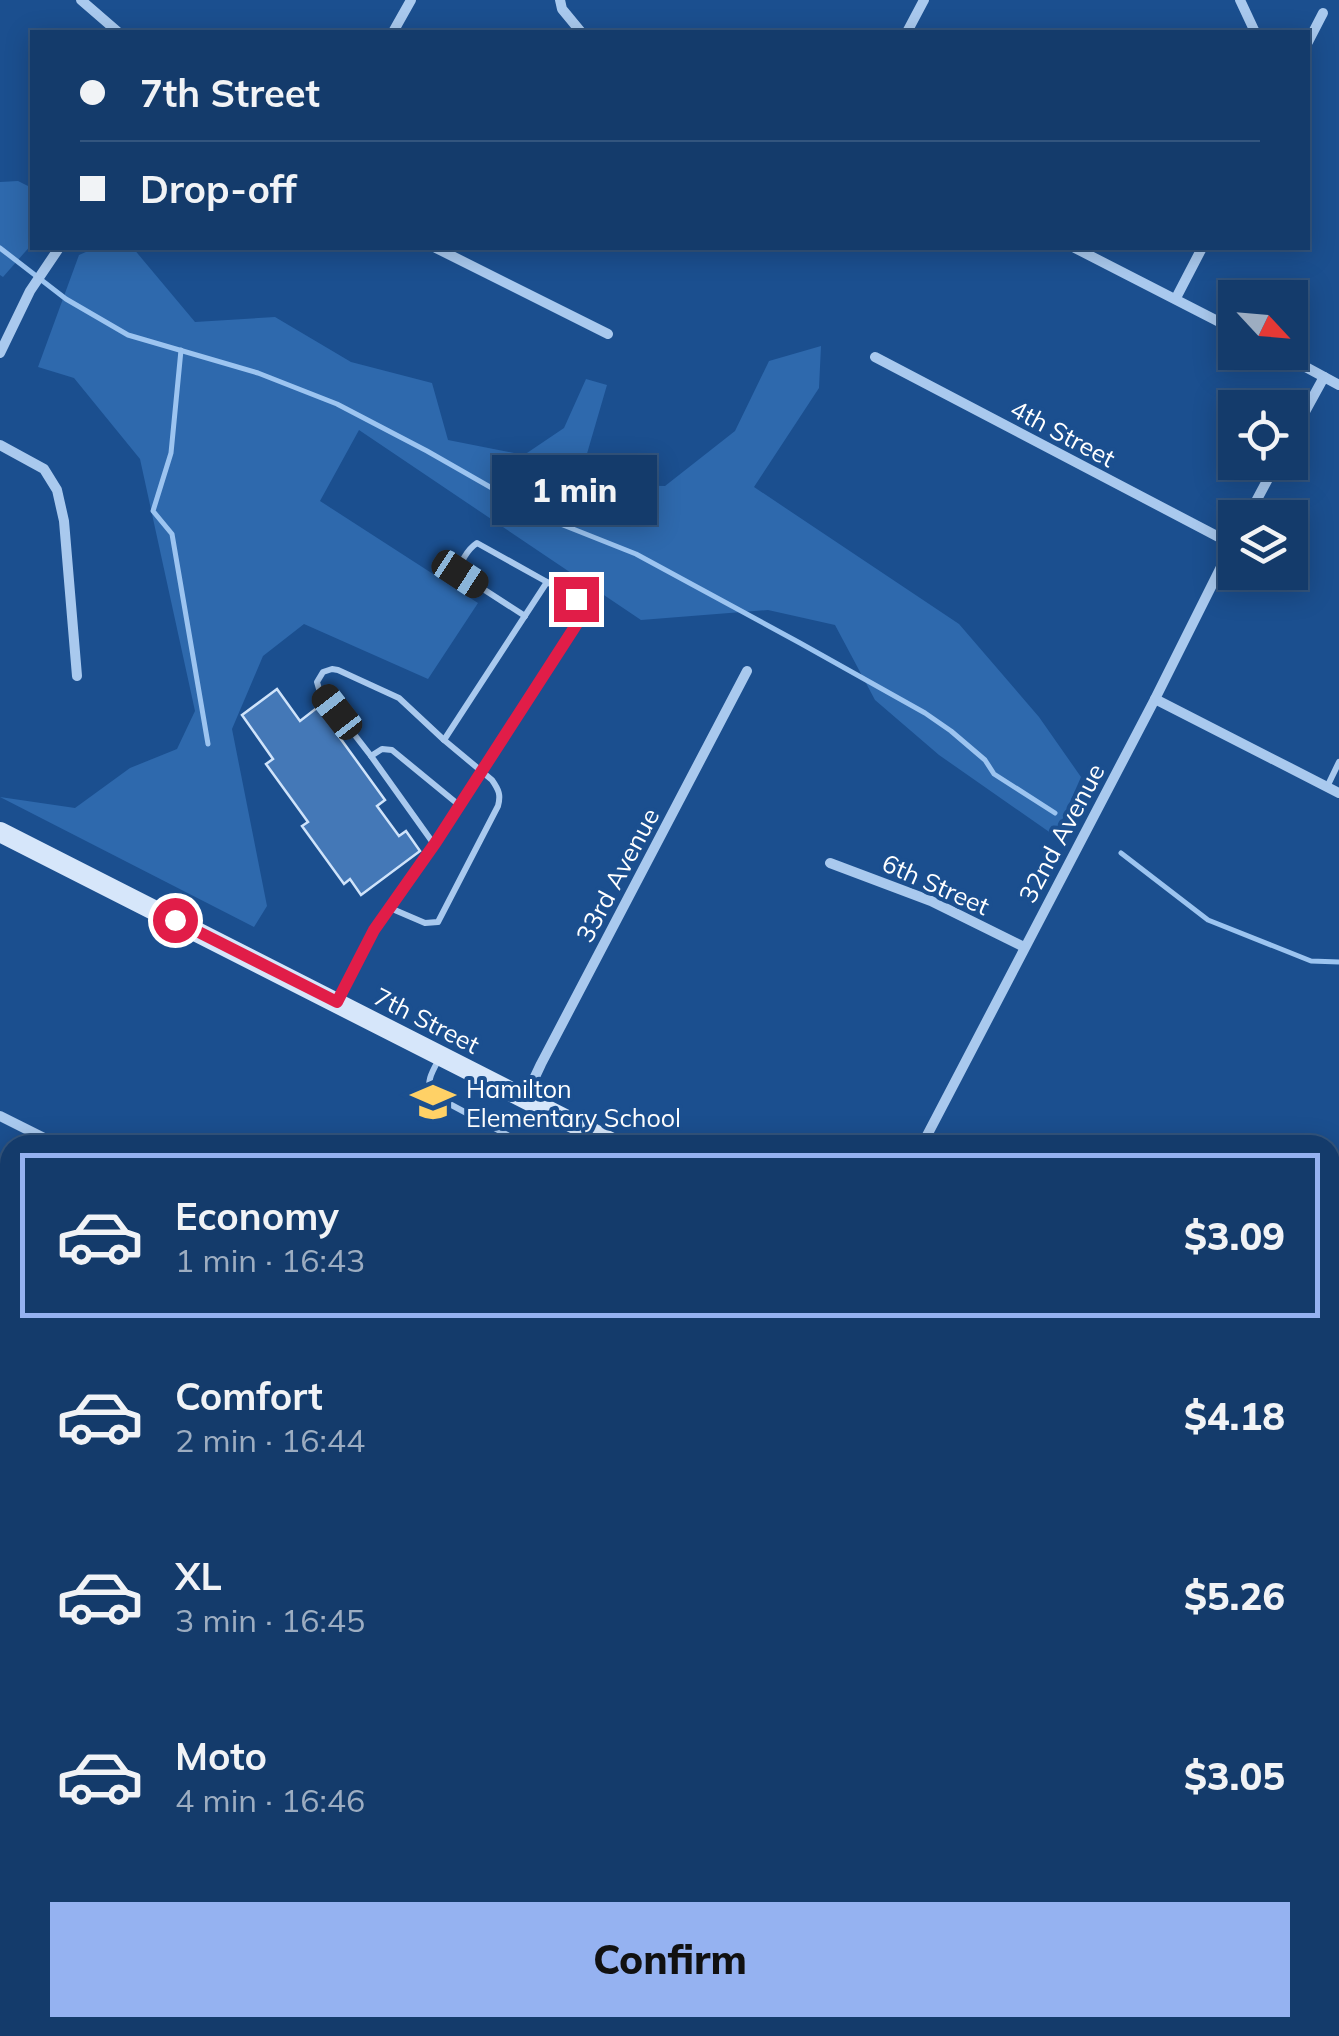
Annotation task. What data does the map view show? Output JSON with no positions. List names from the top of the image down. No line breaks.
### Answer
{"streets":{"street":["4th Street","32nd Avenue","33rd Avenue","6th Street","7th Street"]},"crossings":[["32nd Avenue","6th Street"],["33rd Avenue","7th Street"]],"places":{"school or university":["Hamilton Elementary School"]},"north":"bottom right","page":{"banner":["7th Street","Drop-off"],"bubble":"1 min","list":[{"name":"Economy","note":"1 min · 16:43","value":"$3.09"},{"name":"Comfort","note":"2 min · 16:44","value":"$4.18"},{"name":"XL","note":"3 min · 16:45","value":"$5.26"},{"name":"Moto","note":"4 min · 16:46","value":"$3.05"}],"buttons":"Confirm"}}
